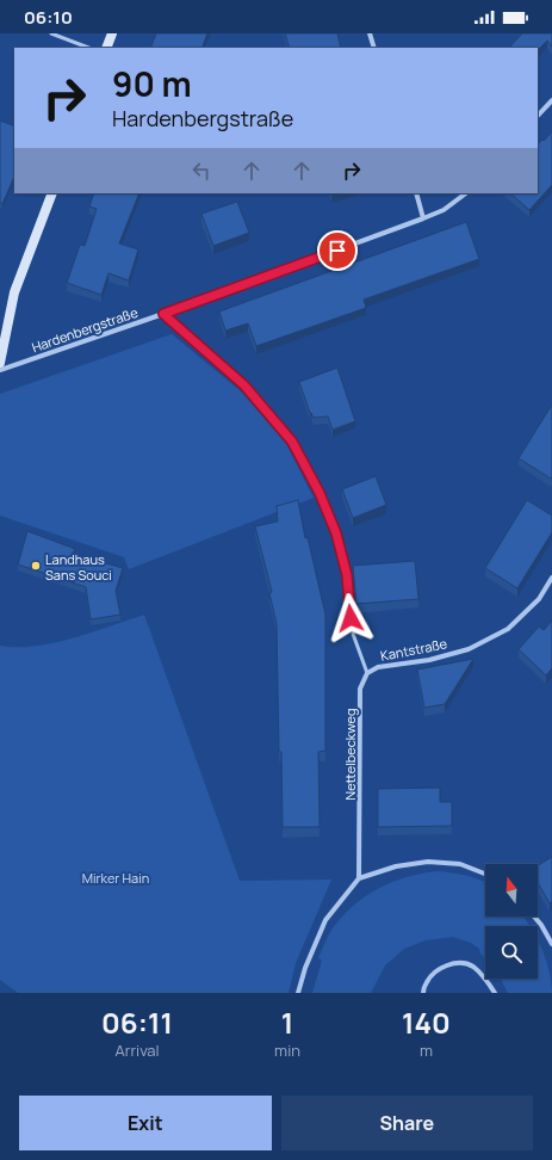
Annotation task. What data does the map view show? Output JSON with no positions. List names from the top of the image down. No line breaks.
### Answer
{"streets":{"street":["Hardenbergstraße","Kantstraße","Nettelbeckweg"]},"crossings":[["Kantstraße","Nettelbeckweg"]],"parks":["Mirker Hain"],"places":["Landhaus Sans Souci"],"north":"top","page":{"status":"06:10","turn":["90 m","Hardenbergstraße"],"eta":["06:11","Arrival","1","min","140","m"],"buttons":["Exit","Share"]}}
